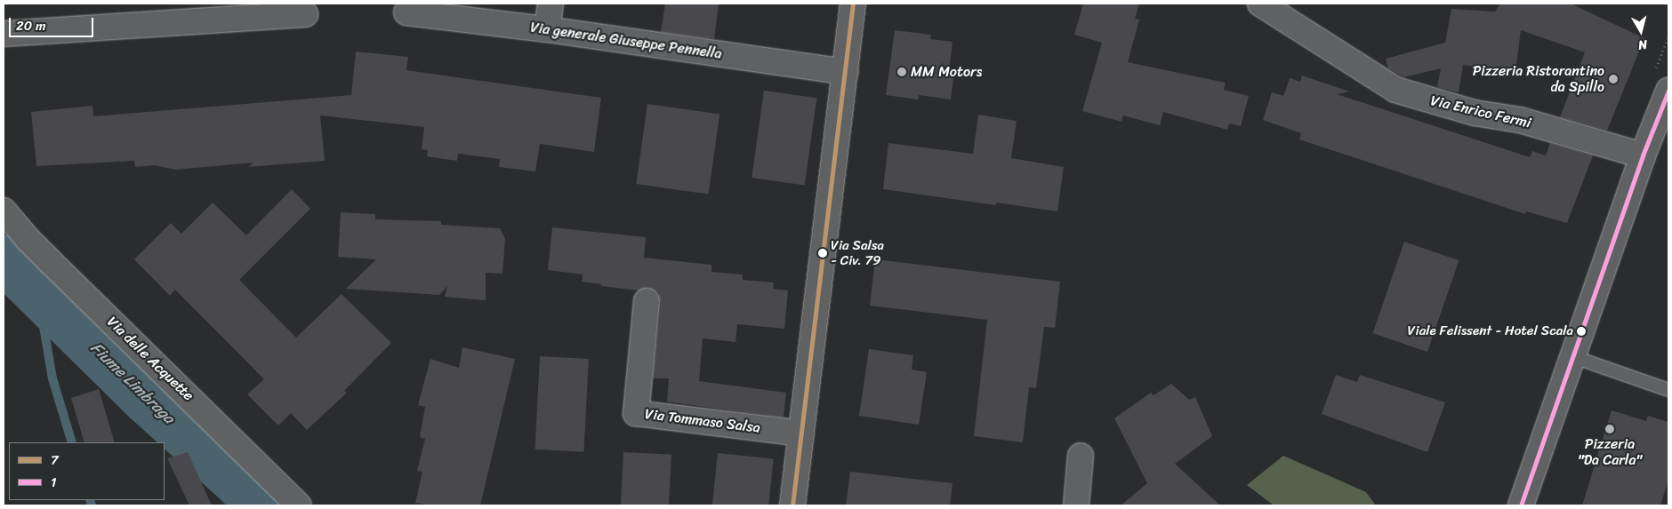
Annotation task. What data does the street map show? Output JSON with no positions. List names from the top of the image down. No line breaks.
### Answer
{"streets":{"street":["Via generale Giuseppe Pennella","Via Enrico Fermi","Via delle Acquette","Via Tommaso Salsa"]},"water":["Fiume Limbraga"],"places":["MM Motors","Pizzeria Ristorantino da Spillo","Via Salsa - Civ. 79","Viale Felissent - Hotel Scala","Pizzeria \"Da Carla\""],"lines":["transit line 7","transit line 1"],"legend":["7","1"],"scale_bar":"20 m","north":"bottom"}
